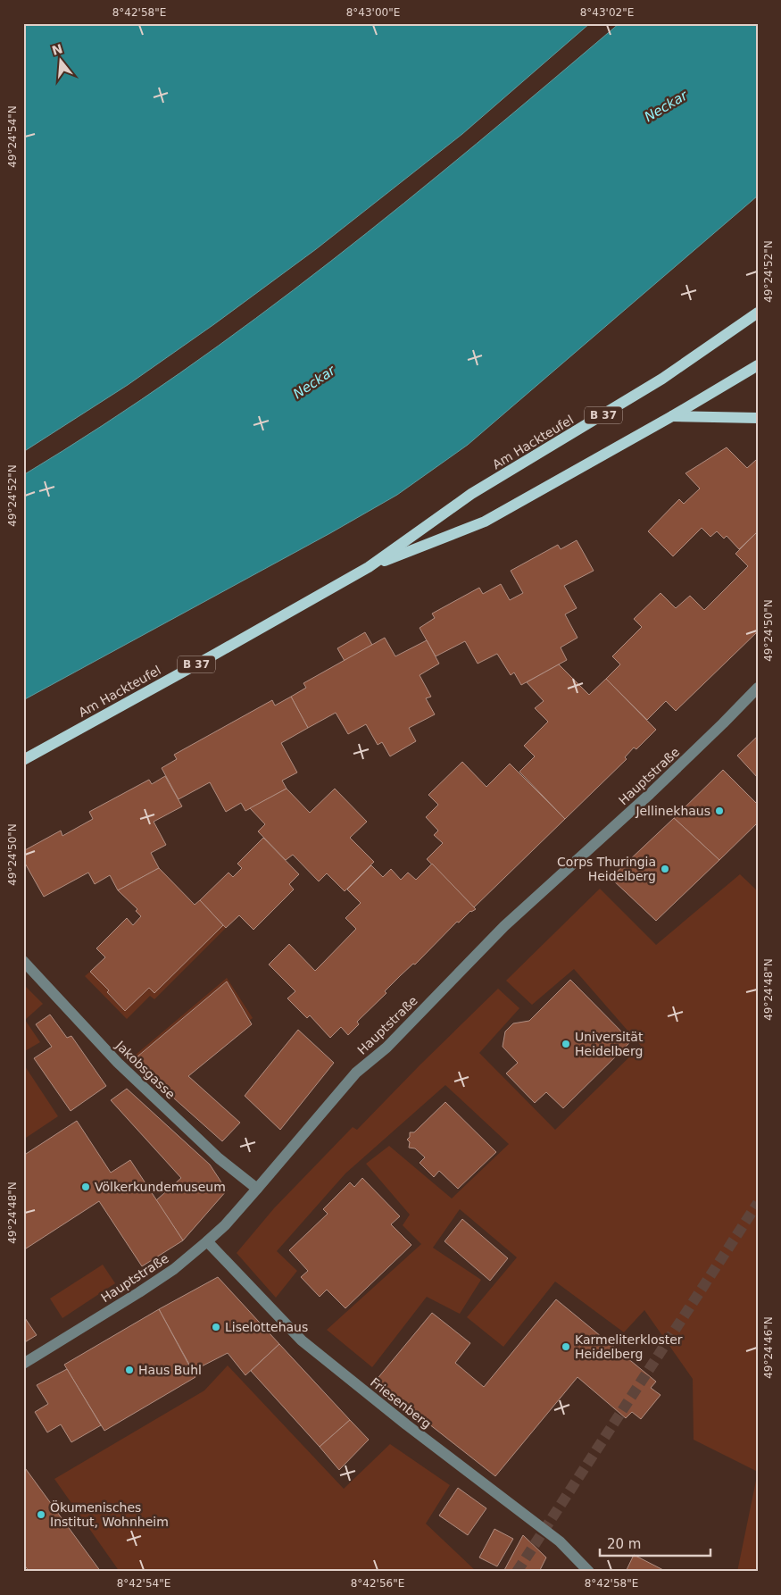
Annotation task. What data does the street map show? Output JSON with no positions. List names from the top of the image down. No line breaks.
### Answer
{"streets":{"main road":["B 37","Am Hackteufel"],"street":["Hauptstraße","Jakobsgasse","Friesenberg"]},"crossings":[["Hauptstraße","Jakobsgasse"],["Hauptstraße","Friesenberg"]],"water":["Neckar"],"places":["Jellinekhaus","Corps Thuringia Heidelberg","Universität Heidelberg","Völkerkundemuseum","Liselottehaus","Karmeliterkloster Heidelberg","Haus Buhl","Ökumenisches Institut, Wohnheim"],"scale_bar":"20 m","north":"top","coordinates":["8°42'58\"E","8°43'00\"E","8°43'02\"E","49°24'54\"N","49°24'52\"N","49°24'50\"N","49°24'48\"N","49°24'46\"N","8°42'54\"E","8°42'56\"E"]}
